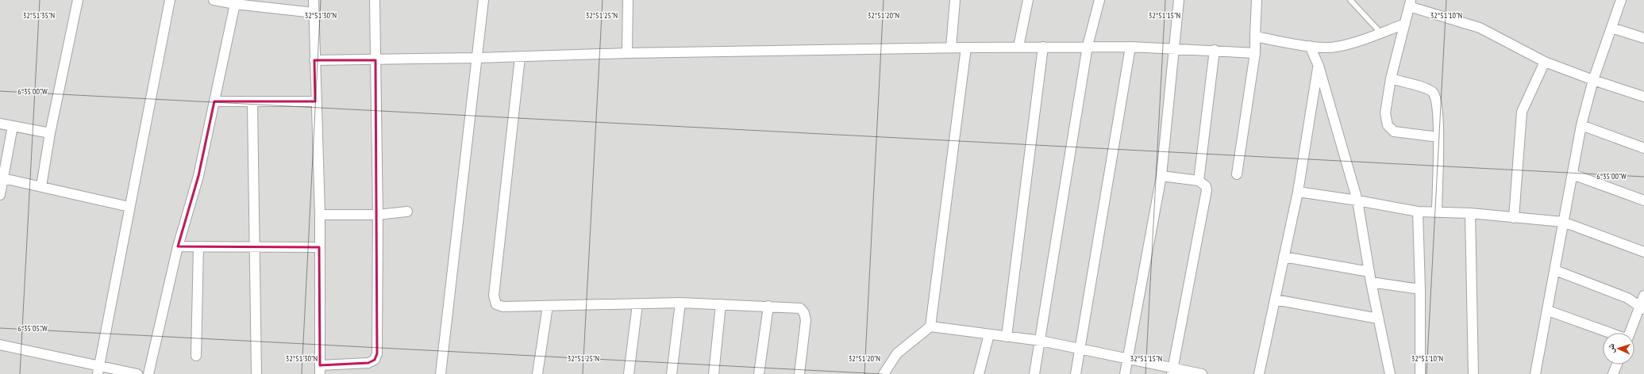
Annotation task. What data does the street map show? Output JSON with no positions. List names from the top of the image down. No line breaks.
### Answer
{"north":"left","coordinates":["32°51'35\"N","32°51'30\"N","32°51'25\"N","32°51'20\"N","32°51'15\"N","32°51'10\"N","6°35'00\"W","6°35'05\"W"]}
